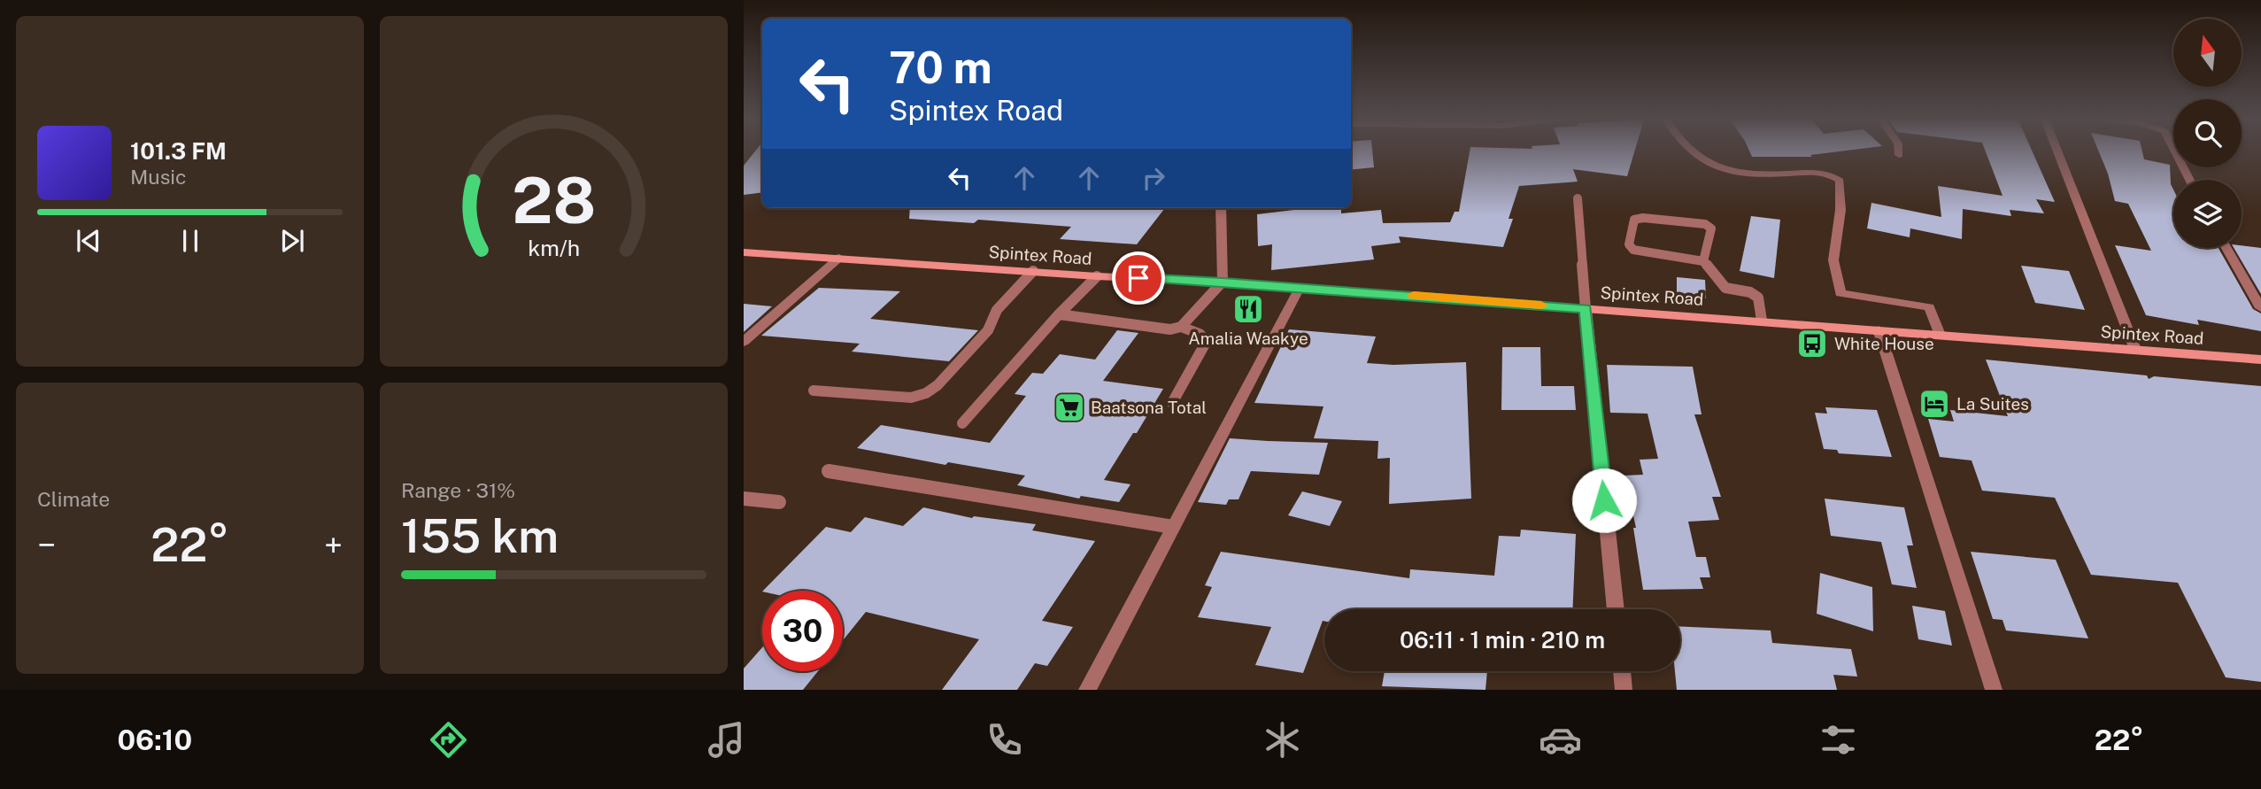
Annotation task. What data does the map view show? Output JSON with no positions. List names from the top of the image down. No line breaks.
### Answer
{"streets":{"main road":["Spintex Road"]},"places":{"restaurant":["Amalia Waakye"],"bus stop":["White House"],"hotel":["La Suites"],"supermarket":["Baatsona Total"]},"north":"top","page":{"turn":["70 m","Spintex Road"],"song":["101.3 FM","Music"],"tile":["Climate",["Range · 31%","155 km"]],"heat":["−","22°","+"],"limit":"30","trip":"06:11 · 1 min · 210 m","tabs":["06:10","22°"],"gauge":["28","km/h"]}}
